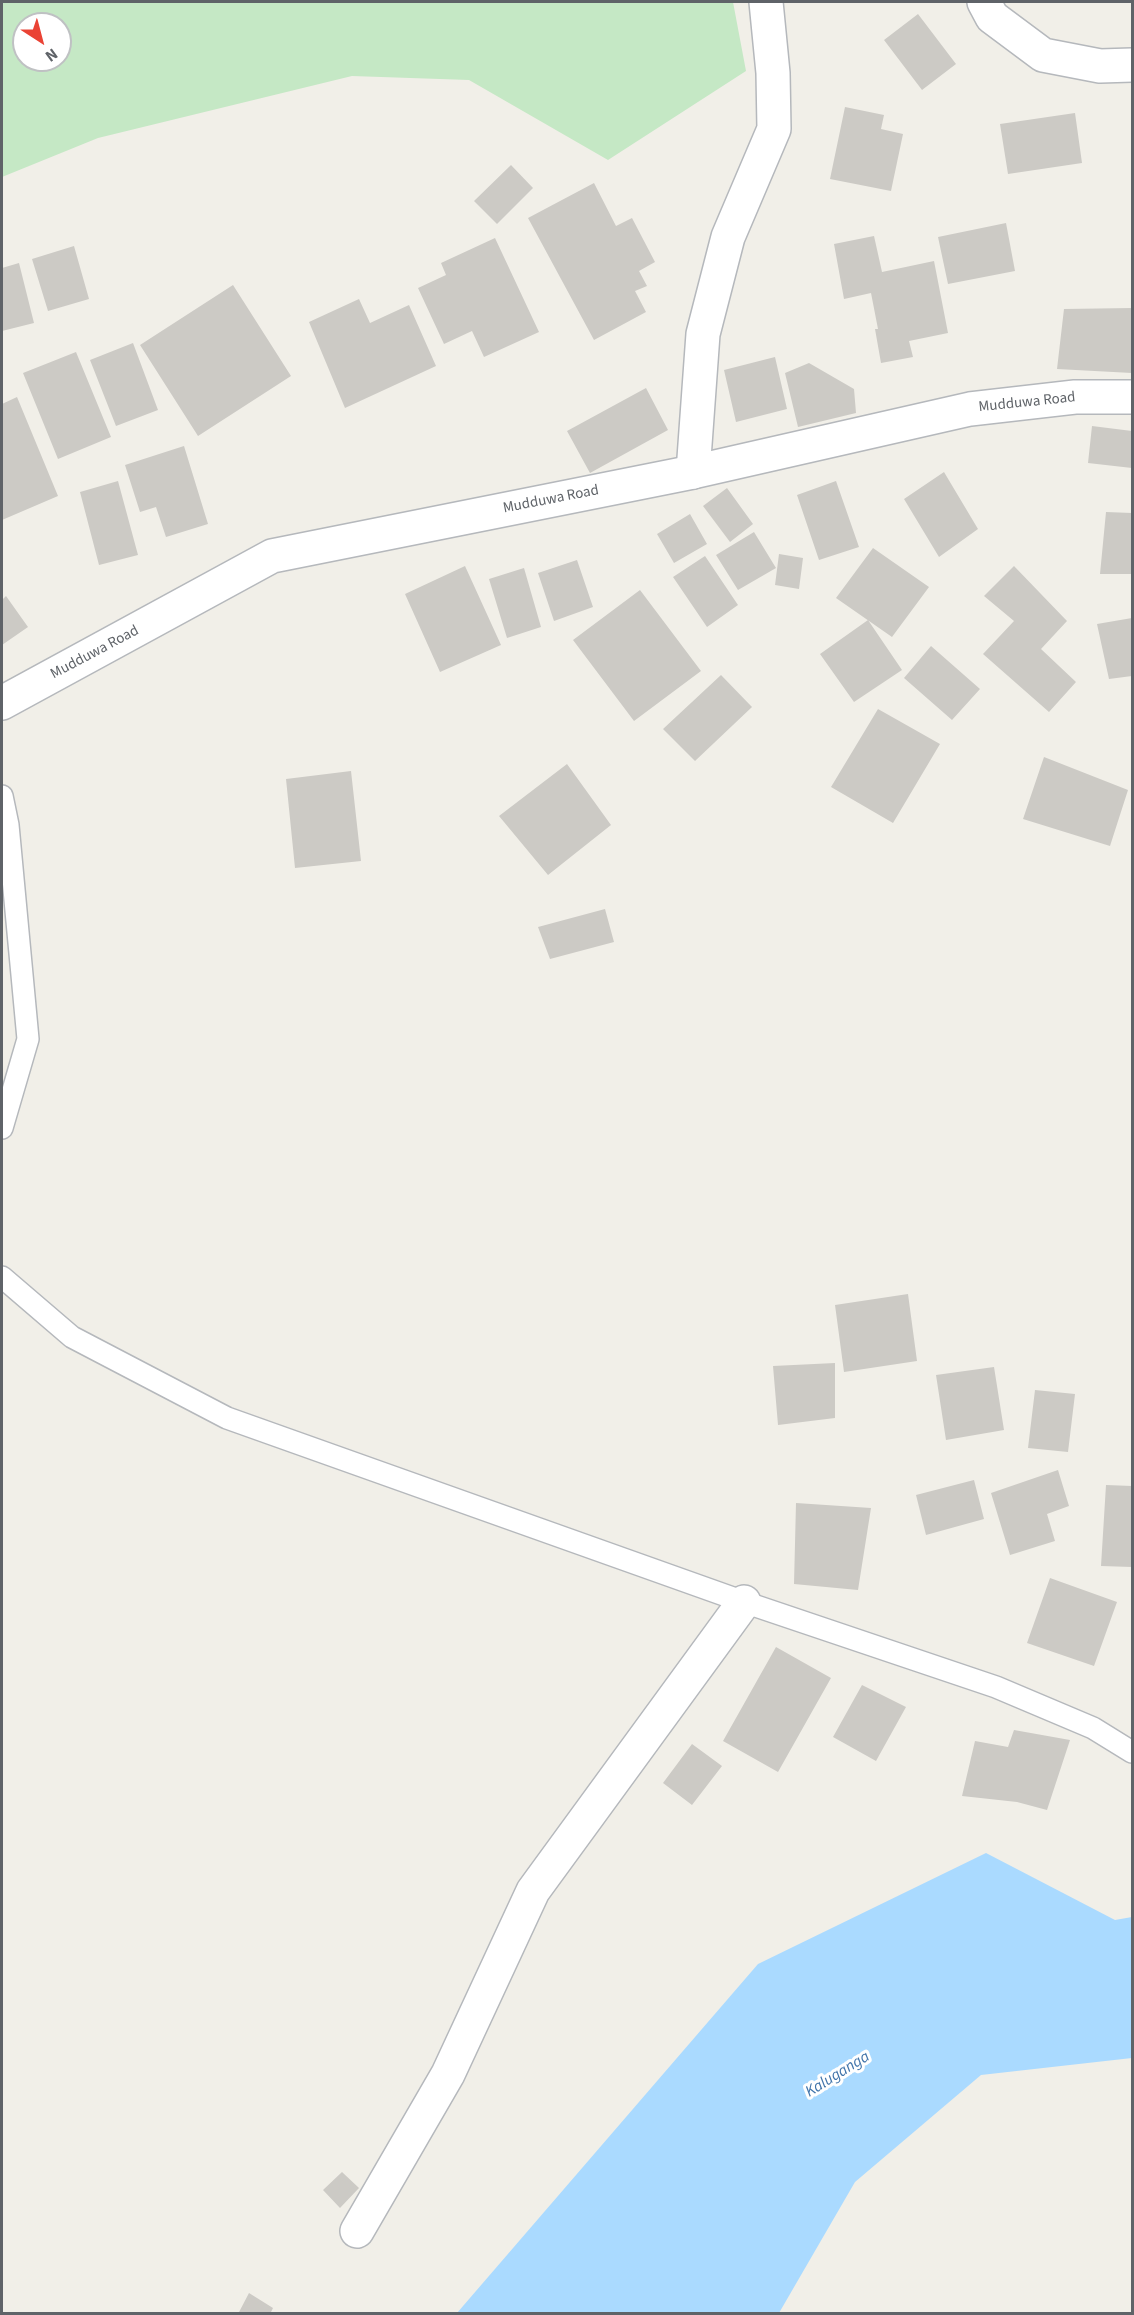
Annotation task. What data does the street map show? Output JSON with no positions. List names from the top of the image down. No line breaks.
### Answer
{"streets":{"street":["Mudduwa Road"]},"water":["Kaluganga"],"north":"bottom right"}
